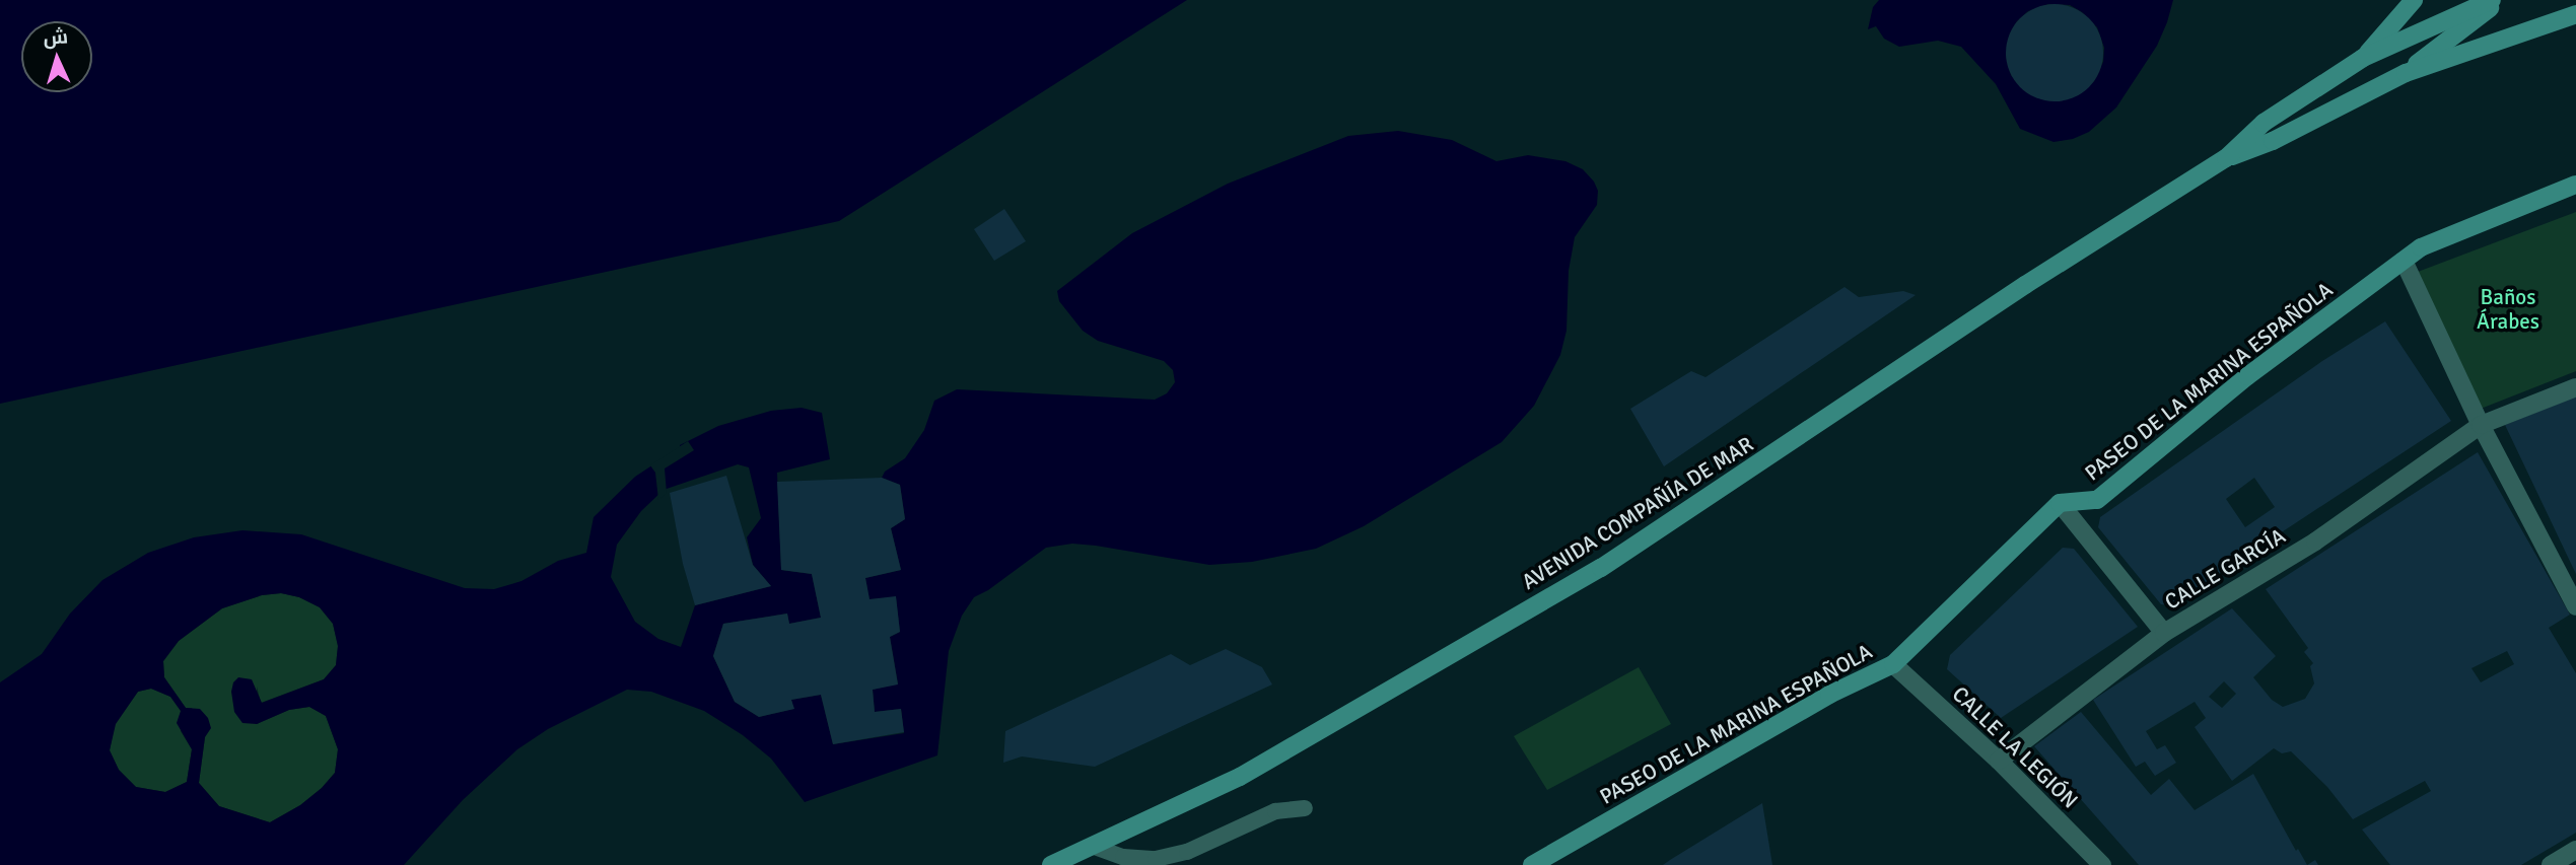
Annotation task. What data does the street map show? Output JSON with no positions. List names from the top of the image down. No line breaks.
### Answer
{"streets":{"street":["PASEO DE LA MARINA ESPAÑOLA","AVENIDA COMPAÑÍA DE MAR","CALLE GARCÍA","CALLE LA LEGIÓN"]},"crossings":[["PASEO DE LA MARINA ESPAÑOLA","CALLE LA LEGIÓN"],["CALLE GARCÍA","CALLE LA LEGIÓN"]],"parks":["Baños Árabes"],"north":"top"}
